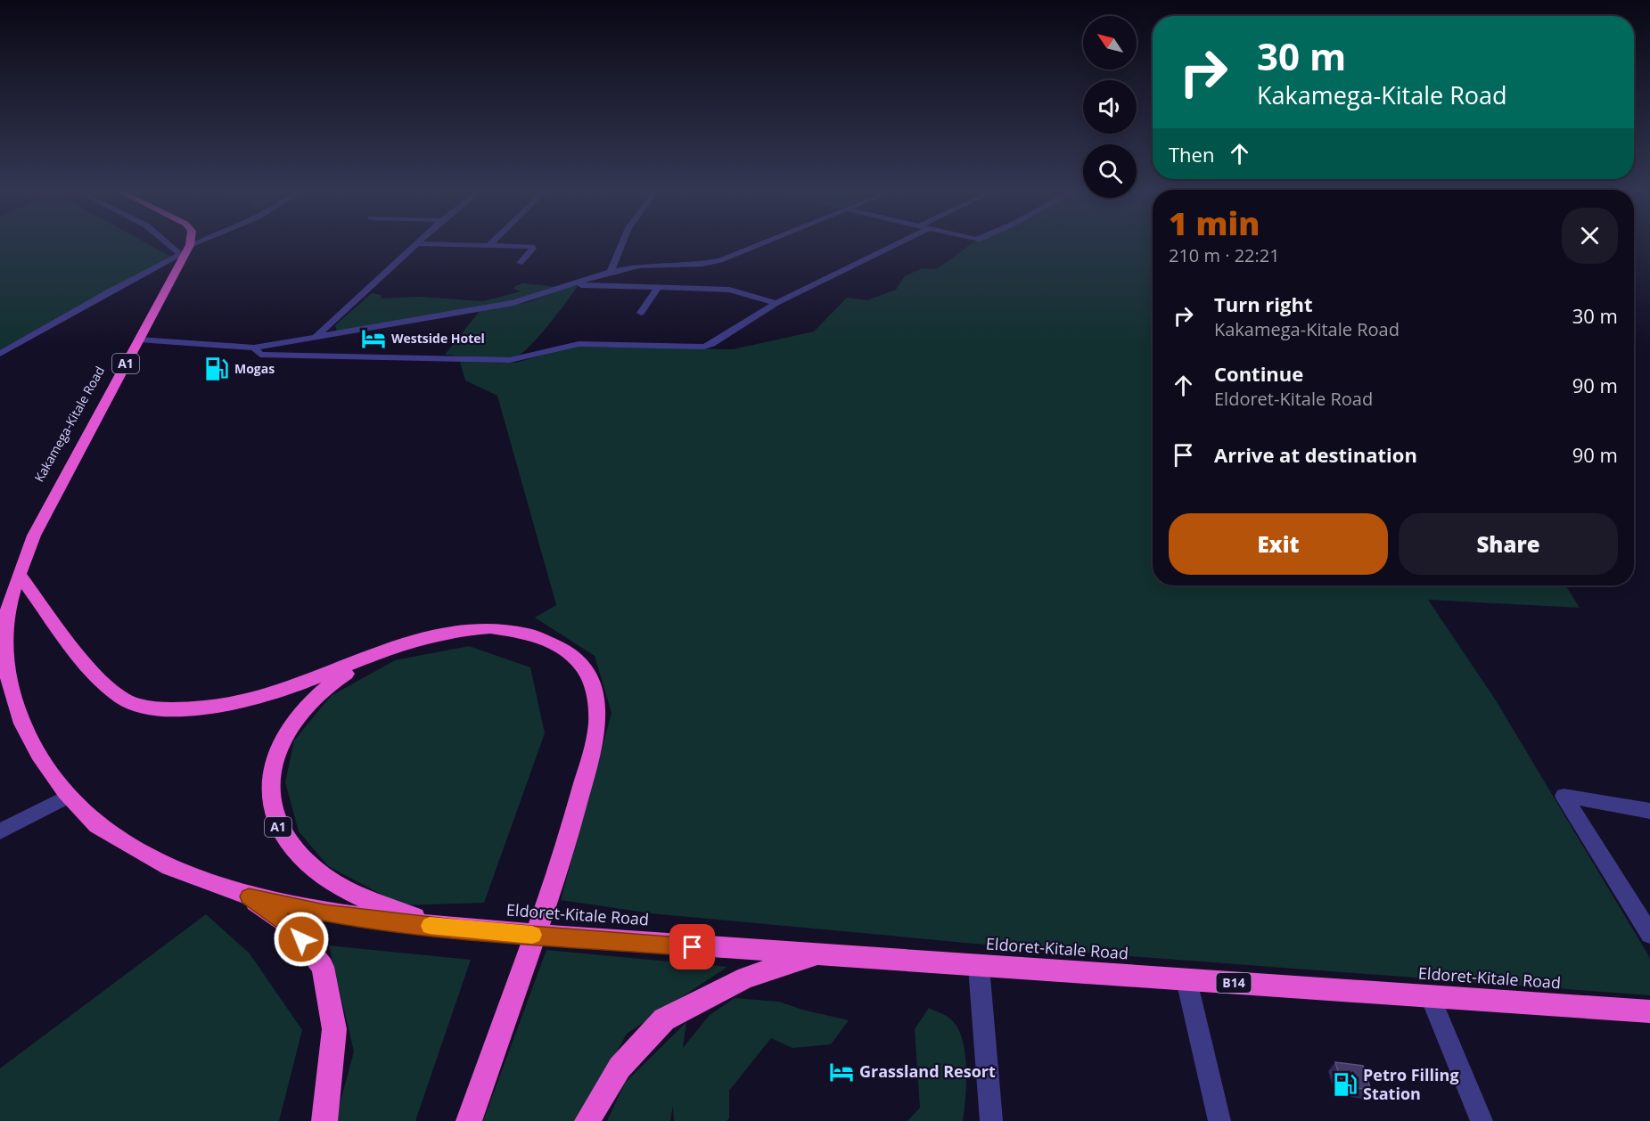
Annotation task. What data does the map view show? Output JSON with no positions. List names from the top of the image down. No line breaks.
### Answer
{"streets":{"highway":["A1","Kakamega-Kitale Road","Eldoret-Kitale Road","B14"]},"crossings":[["A1","Kakamega-Kitale Road"],["A1","Eldoret-Kitale Road"],["Kakamega-Kitale Road","Eldoret-Kitale Road"]],"places":{"hotel":["Westside Hotel","Grassland Resort"],"fuel station":["Mogas","Petro Filling Station"]},"north":"top left","page":{"turn":["30 m","Kakamega-Kitale Road"],"then":"Then","heading":["1 min","210 m · 22:21"],"list":[{"name":"Turn right","note":"Kakamega-Kitale Road","value":"30 m"},{"name":"Continue","note":"Eldoret-Kitale Road","value":"90 m"},{"name":"Arrive at destination","value":"90 m"}],"buttons":["Exit","Share"]}}
